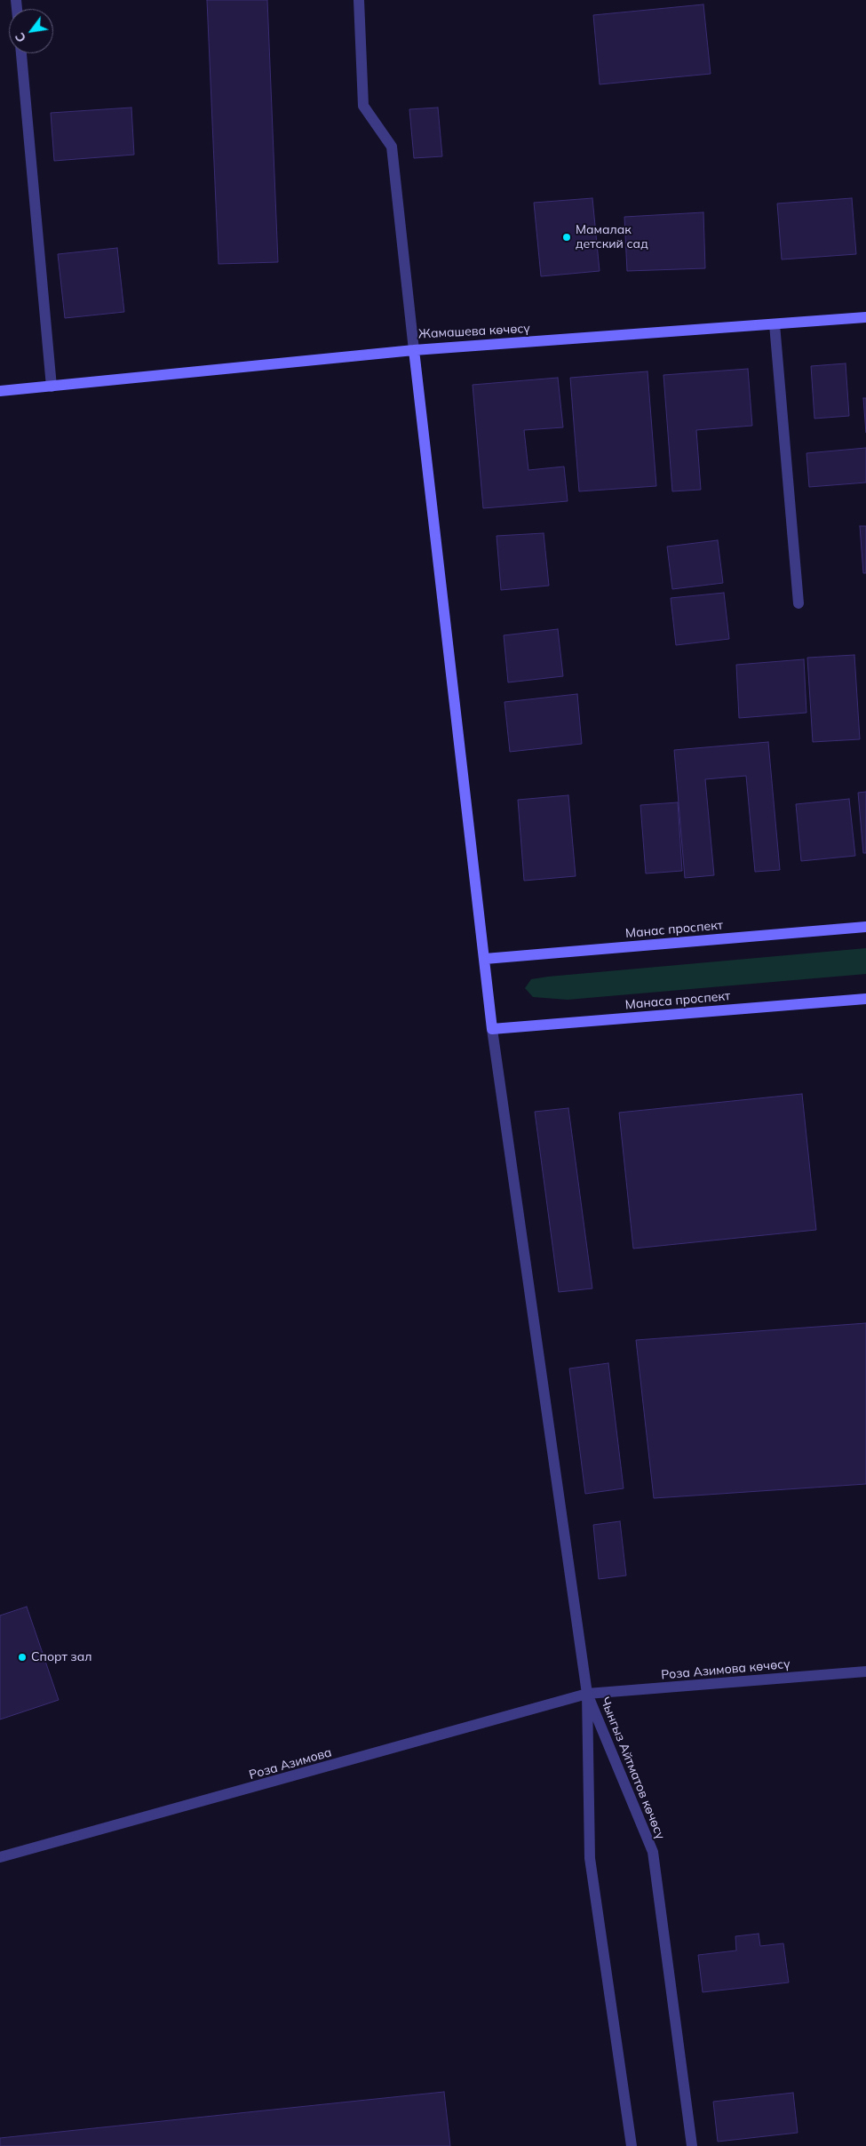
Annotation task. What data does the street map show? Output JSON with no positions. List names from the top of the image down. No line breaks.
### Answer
{"streets":{"main road":["Жамашева көчөсү","Манас проспект","Манаса проспект"],"street":["Роза Азимова көчөсү","Роза Азимова","Чынгыз Айтматов көчөсү"]},"crossings":[["Роза Азимова көчөсү","Роза Азимова"],["Роза Азимова көчөсү","Чынгыз Айтматов көчөсү"],["Роза Азимова","Чынгыз Айтматов көчөсү"]],"places":["Мамалак детский сад","Спорт зал"],"north":"bottom left"}
